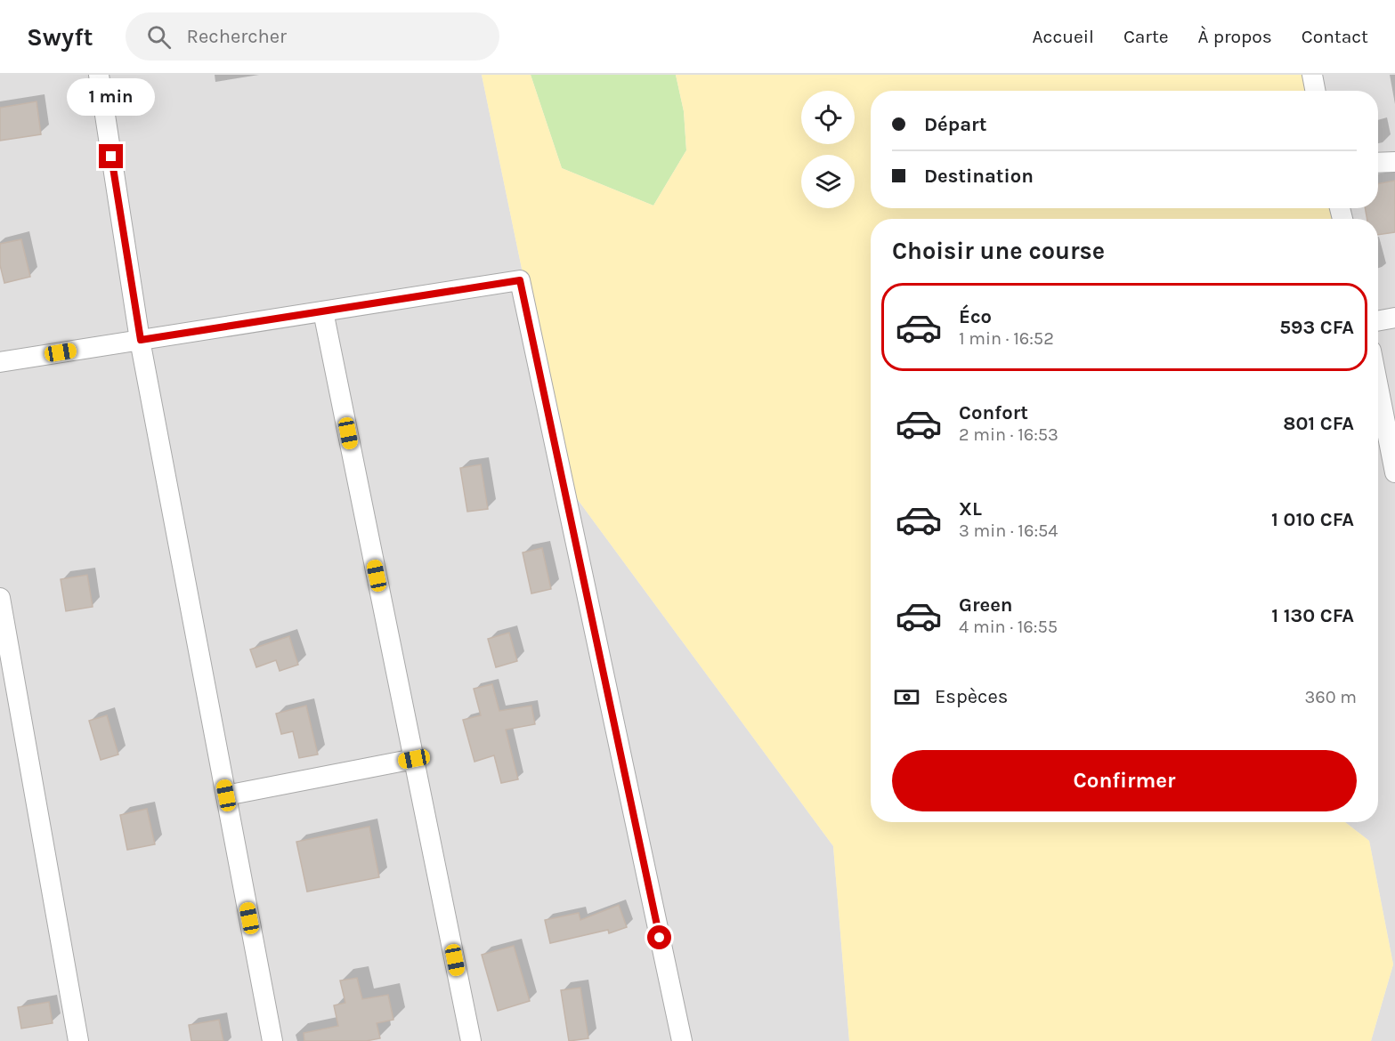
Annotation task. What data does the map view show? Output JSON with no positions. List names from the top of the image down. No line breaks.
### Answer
{"page":{"header":"Swyft","search":"Rechercher","nav":["Accueil","Carte","À propos","Contact"],"bubble":"1 min","banner":["Départ","Destination"],"heading":"Choisir une course","list":[{"name":"Éco","note":"1 min · 16:52","value":"593 CFA"},{"name":"Confort","note":"2 min · 16:53","value":"801 CFA"},{"name":"XL","note":"3 min · 16:54","value":"1 010 CFA"},{"name":"Green","note":"4 min · 16:55","value":"1 130 CFA"}],"pay":["Espèces","360 m"],"buttons":"Confirmer"}}
